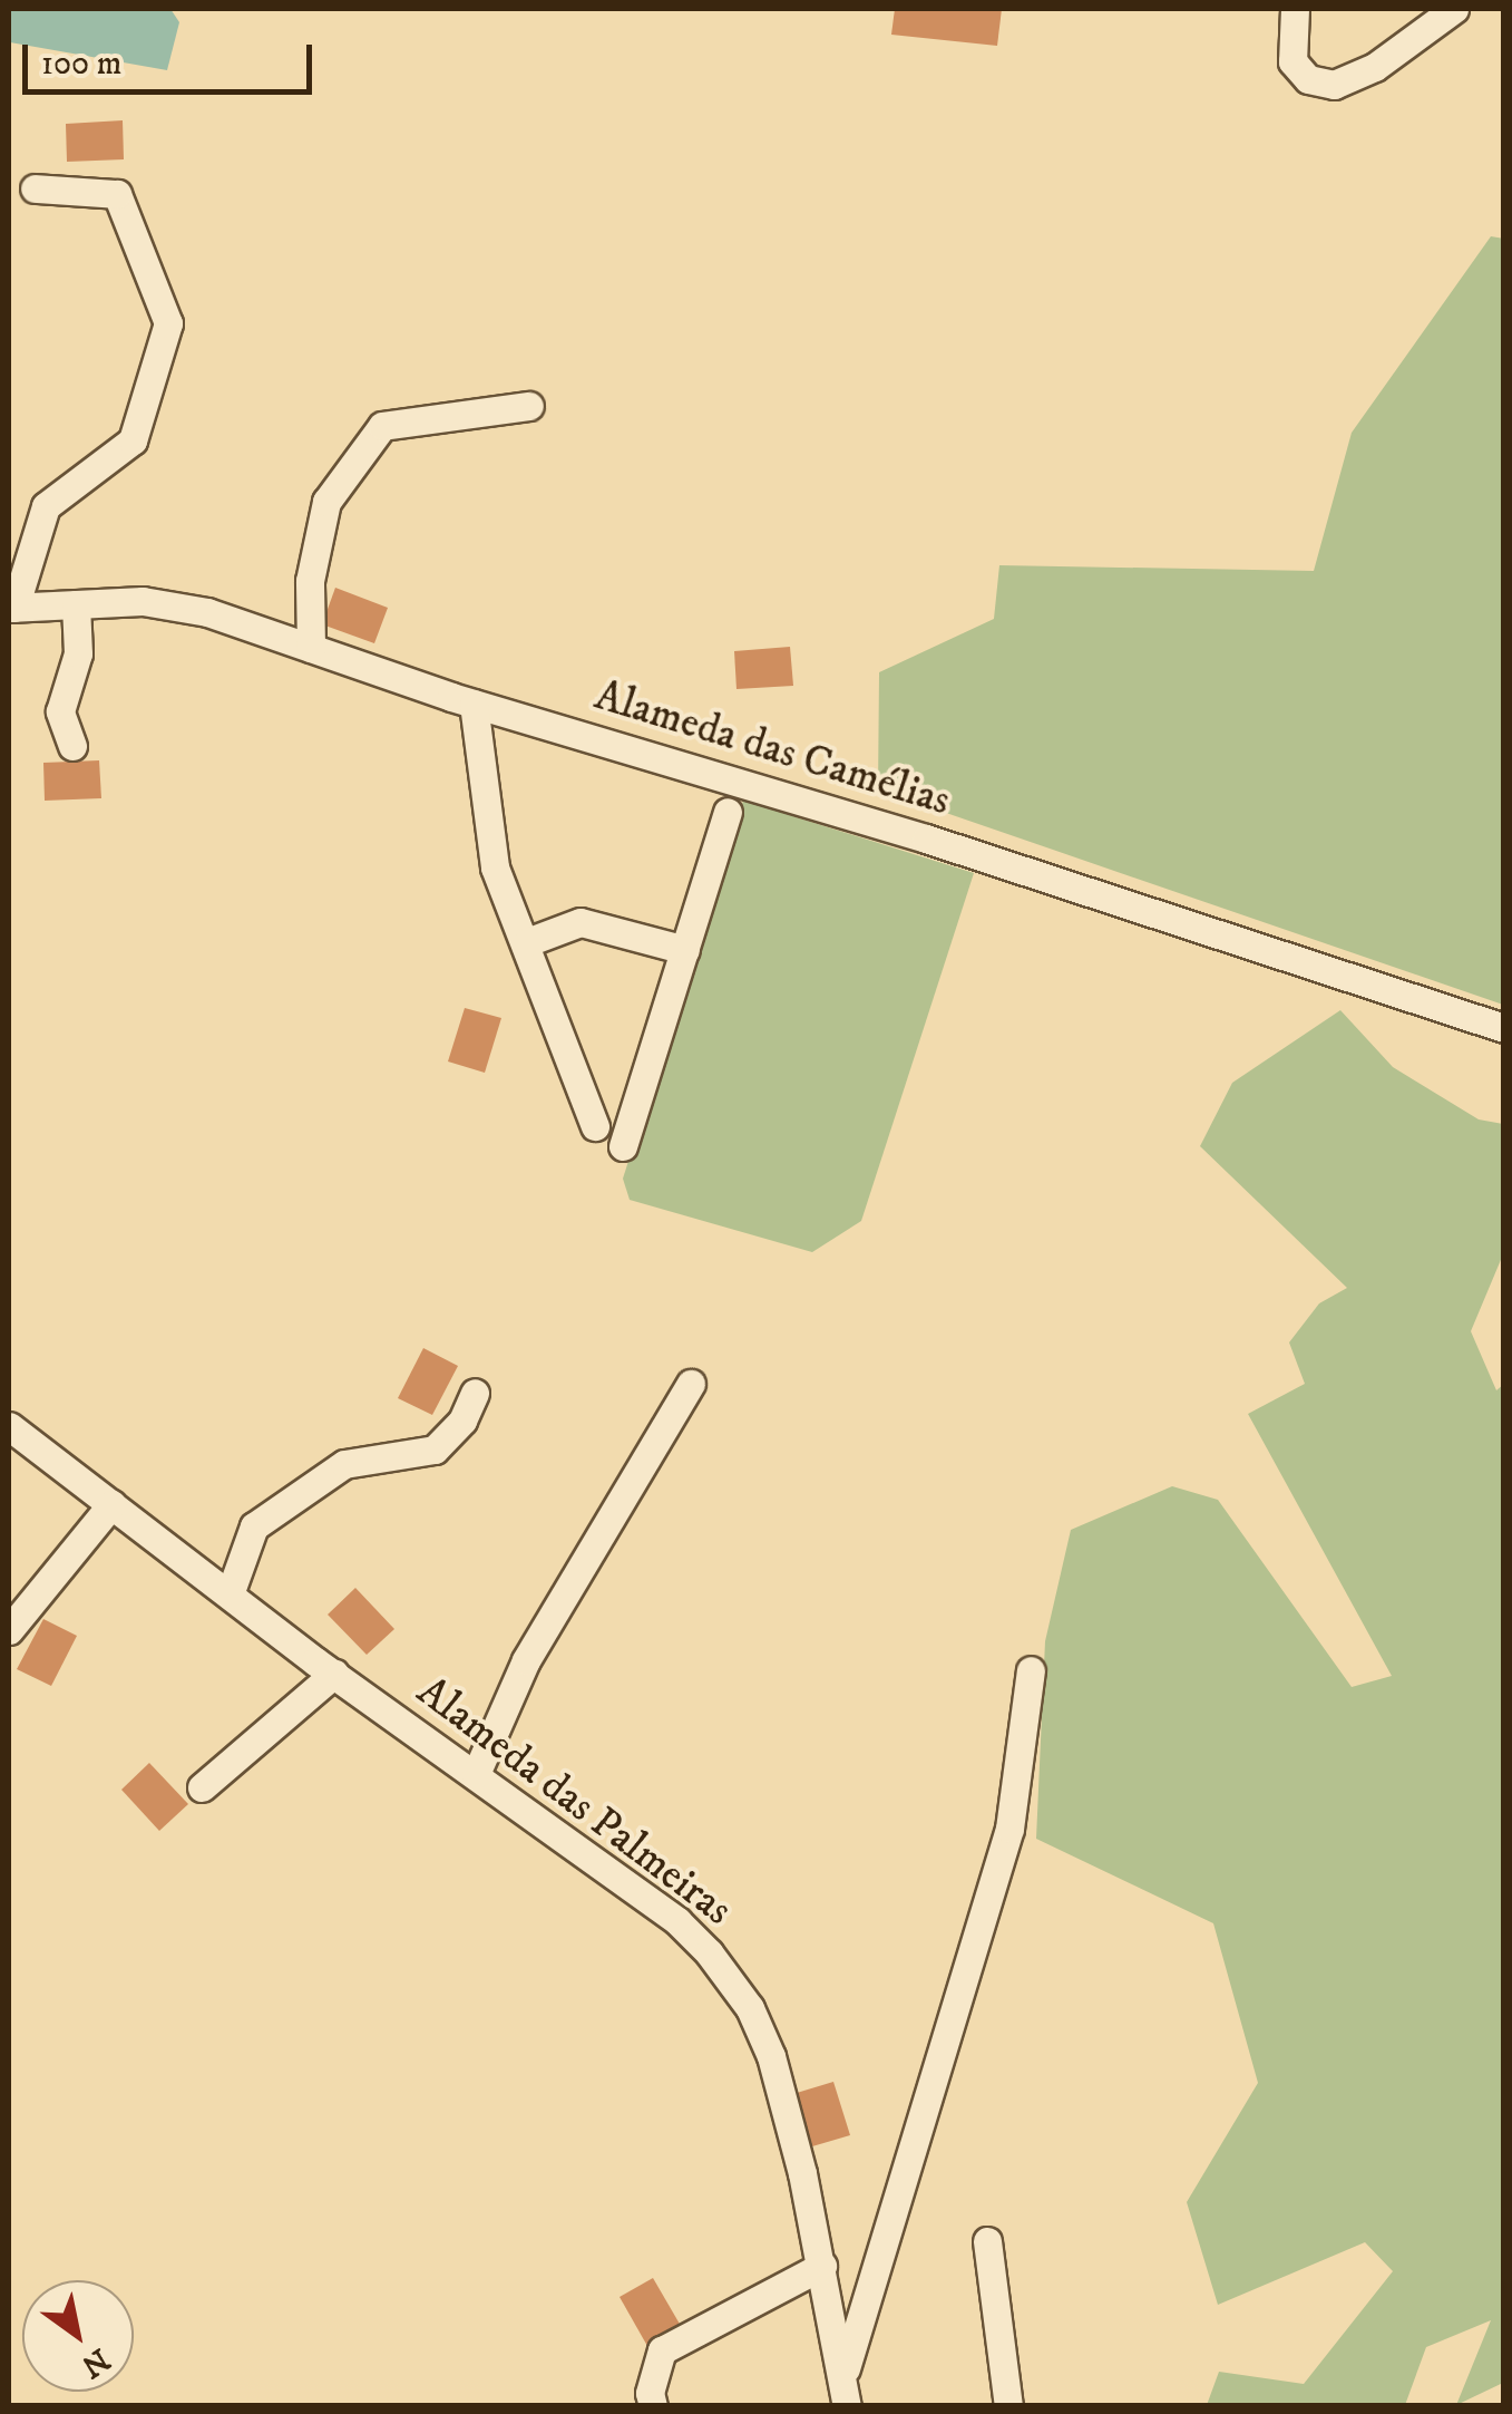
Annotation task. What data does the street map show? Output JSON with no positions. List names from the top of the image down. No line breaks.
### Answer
{"streets":{"street":["Alameda das Camélias","Alameda das Palmeiras"]},"scale_bar":"100 m","north":"bottom right"}
